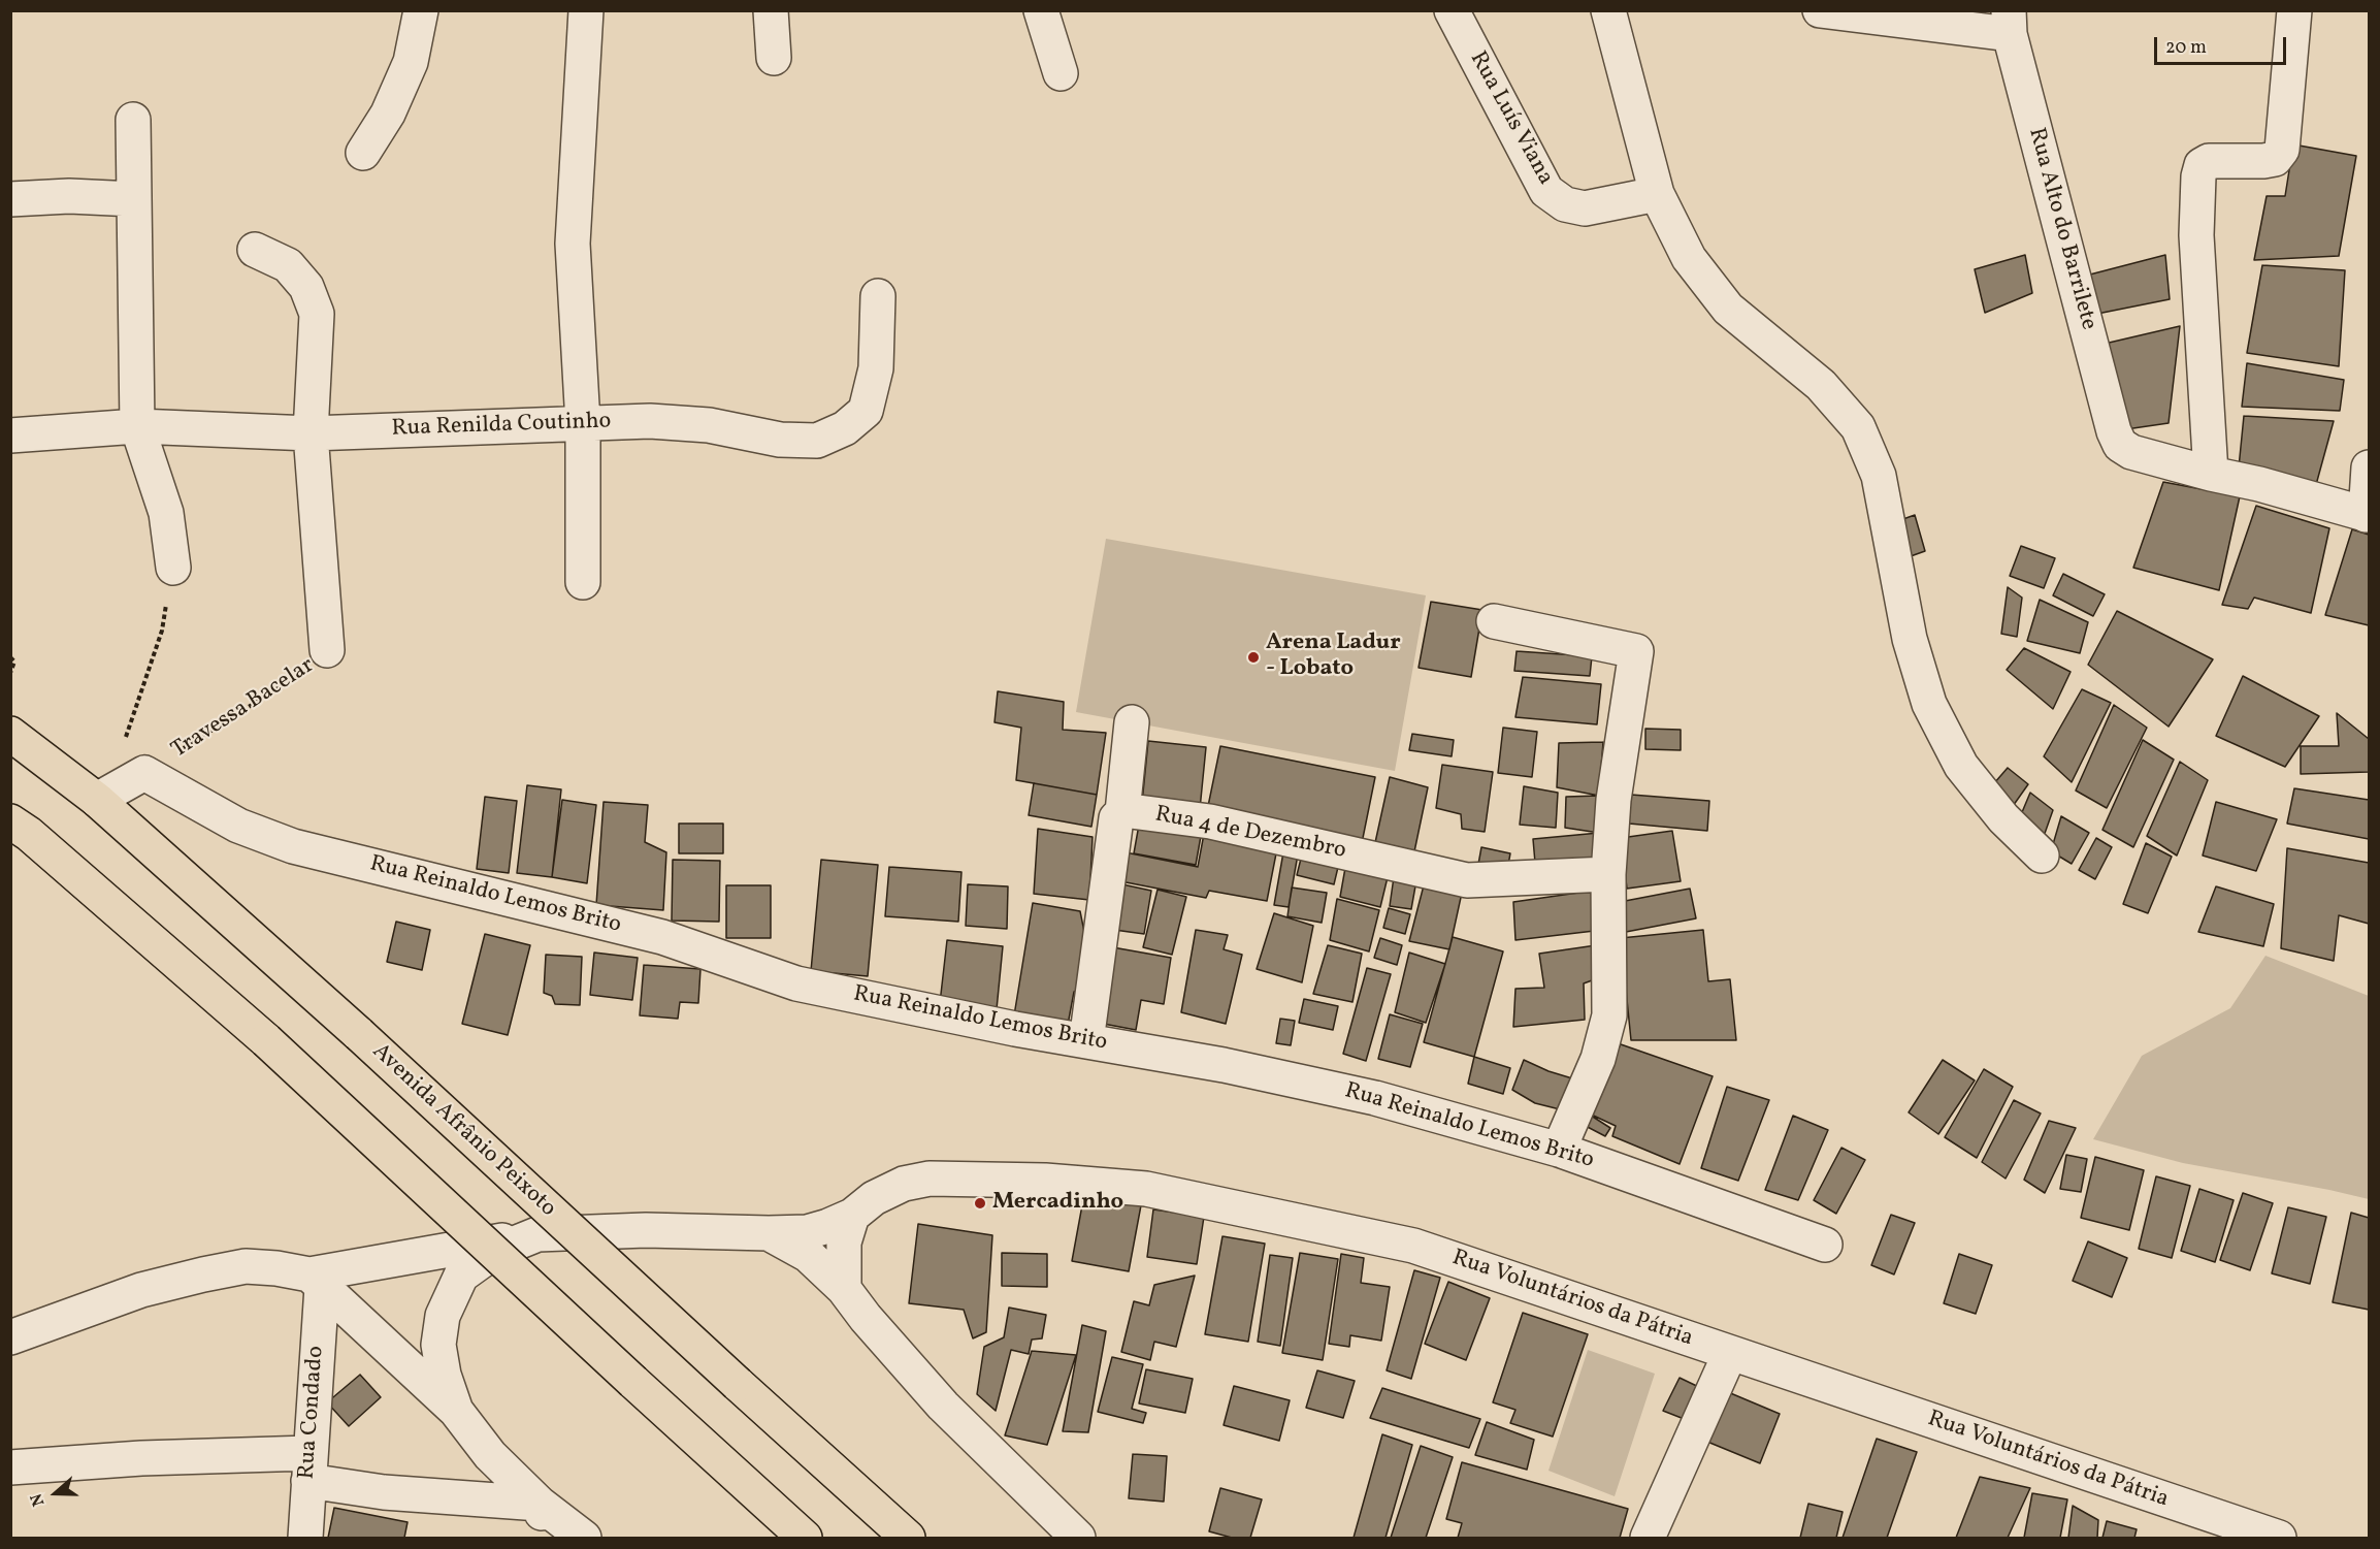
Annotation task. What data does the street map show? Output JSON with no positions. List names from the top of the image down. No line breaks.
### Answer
{"streets":{"main road":["Avenida Afrânio Peixoto"],"street":["Rua Luís Viana","Rua Alto do Barrilete","Rua Renilda Coutinho","Travessa Bacelar","Rua 4 de Dezembro","Rua Reinaldo Lemos Brito","Rua Voluntários da Pátria","Rua Condado"]},"crossings":[["Rua Renilda Coutinho","Travessa Bacelar"],["Travessa Bacelar","Rua Reinaldo Lemos Brito"],["Travessa Bacelar","Avenida Afrânio Peixoto"],["Rua 4 de Dezembro","Rua Reinaldo Lemos Brito"],["Rua Reinaldo Lemos Brito","Avenida Afrânio Peixoto"]],"places":["Arena Ladur - Lobato","Mercadinho"],"scale_bar":"20 m","north":"left"}
